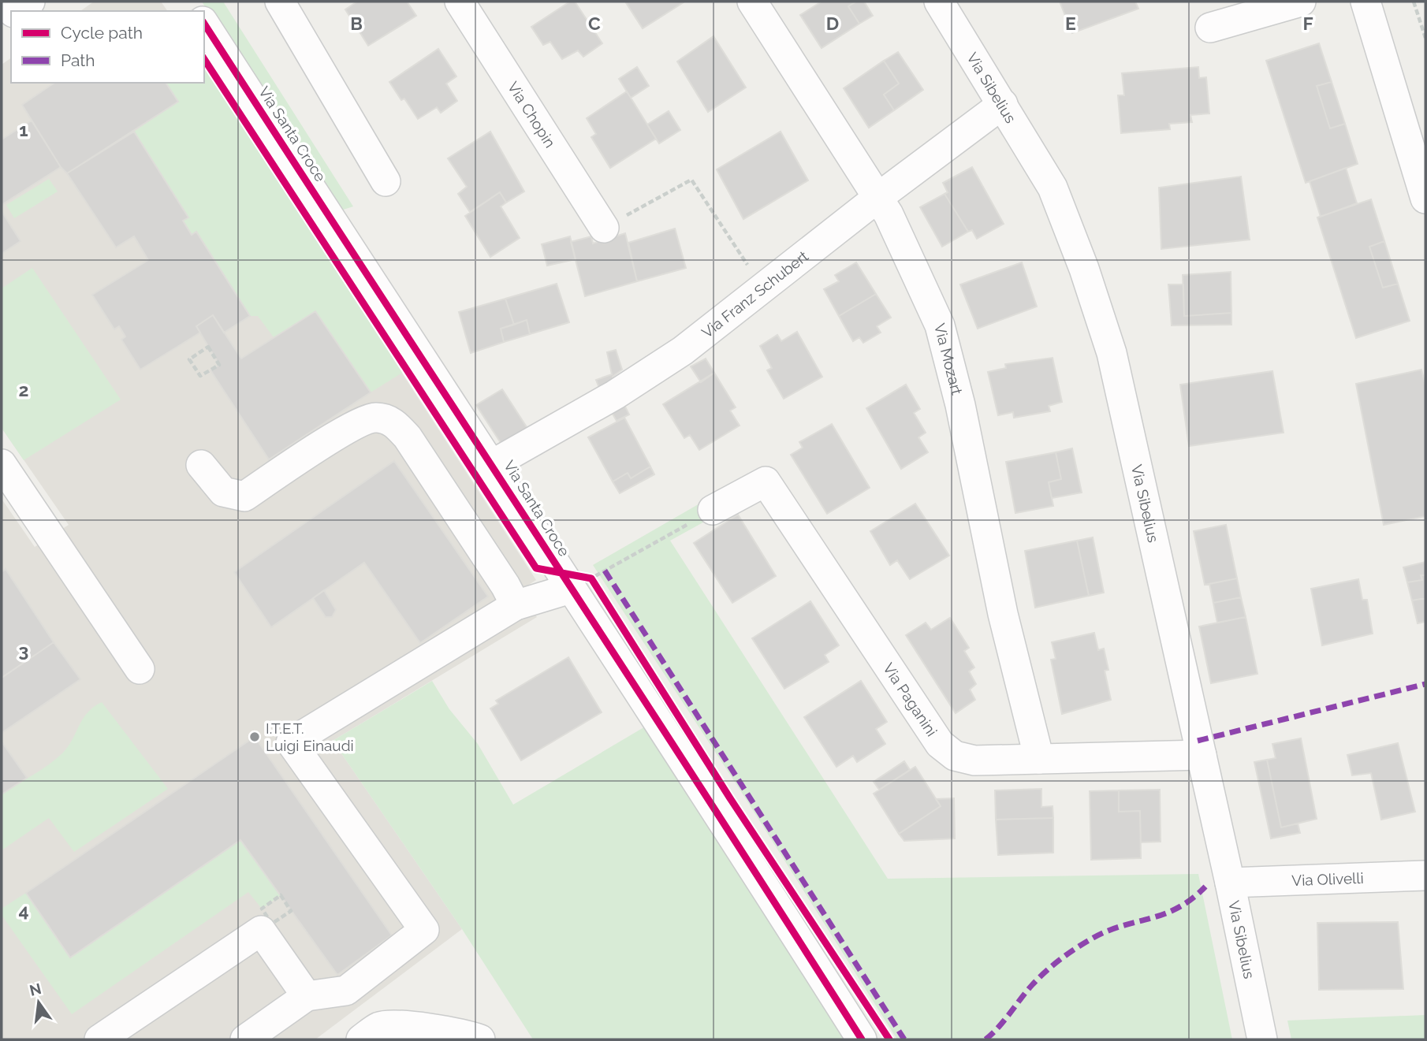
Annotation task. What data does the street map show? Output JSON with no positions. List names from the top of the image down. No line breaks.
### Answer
{"streets":{"street":["Via Sibelius","Via Chopin","Via Santa Croce","Via Franz Schubert","Via Mozart","Via Paganini","Via Olivelli"]},"crossings":[["Via Sibelius","Via Franz Schubert"],["Via Sibelius","Via Paganini"],["Via Sibelius","Via Olivelli"],["Via Santa Croce","Via Franz Schubert"],["Via Franz Schubert","Via Mozart"],["Via Mozart","Via Paganini"]],"places":["I.T.E.T. Luigi Einaudi"],"legend":["Cycle path","Path"],"north":"top","grid":{"columns":["B","C","D","E","F"],"rows":["1","2","3","4"]}}
